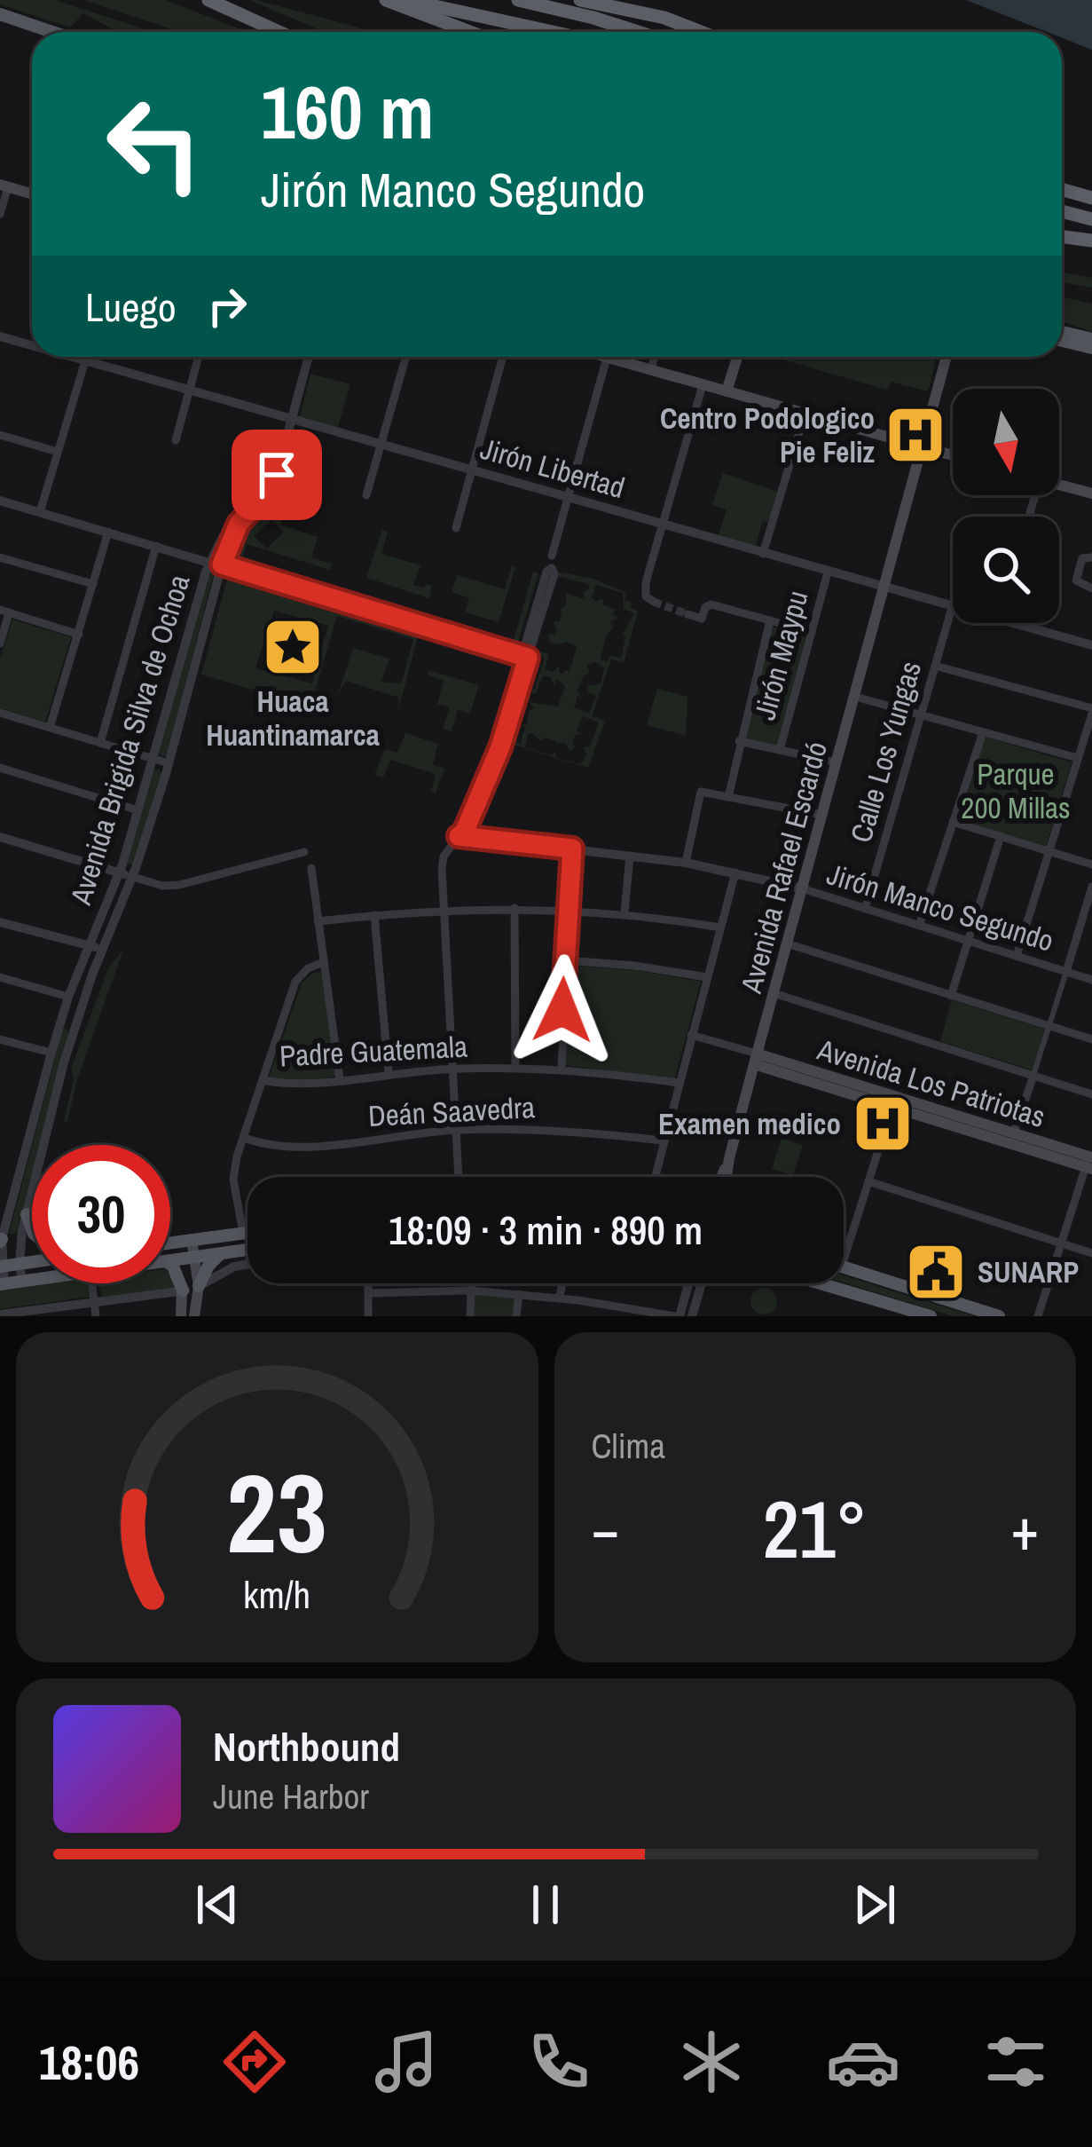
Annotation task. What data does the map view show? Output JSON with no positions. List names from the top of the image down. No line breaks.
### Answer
{"streets":{"main road":["Avenida Rafael Escardó","Avenida Los Patriotas"],"street":["Jirón Libertad","Jirón Maypu","Avenida Brigida Silva de Ochoa","Calle Los Yungas","Jirón Manco Segundo","Padre Guatemala","Deán Saavedra"]},"crossings":[["Jirón Libertad","Jirón Maypu"],["Jirón Libertad","Avenida Brigida Silva de Ochoa"],["Jirón Libertad","Calle Los Yungas"],["Jirón Libertad","Avenida Rafael Escardó"],["Calle Los Yungas","Jirón Manco Segundo"],["Avenida Rafael Escardó","Jirón Manco Segundo"],["Avenida Rafael Escardó","Avenida Los Patriotas"]],"parks":["Parque 200 Millas"],"places":{"hospital":["Centro Podologico Pie Feliz","Examen medico"],"place":["Huaca Huantinamarca"],"public building":["SUNARP"]},"north":"bottom","page":{"turn":["160 m","Jirón Manco Segundo"],"then":"Luego","limit":"30","trip":"18:09 · 3 min · 890 m","tile":"Clima","heat":["−","21°","+"],"song":["Northbound","June Harbor"],"tabs":"18:06","gauge":["23","km/h"]}}
